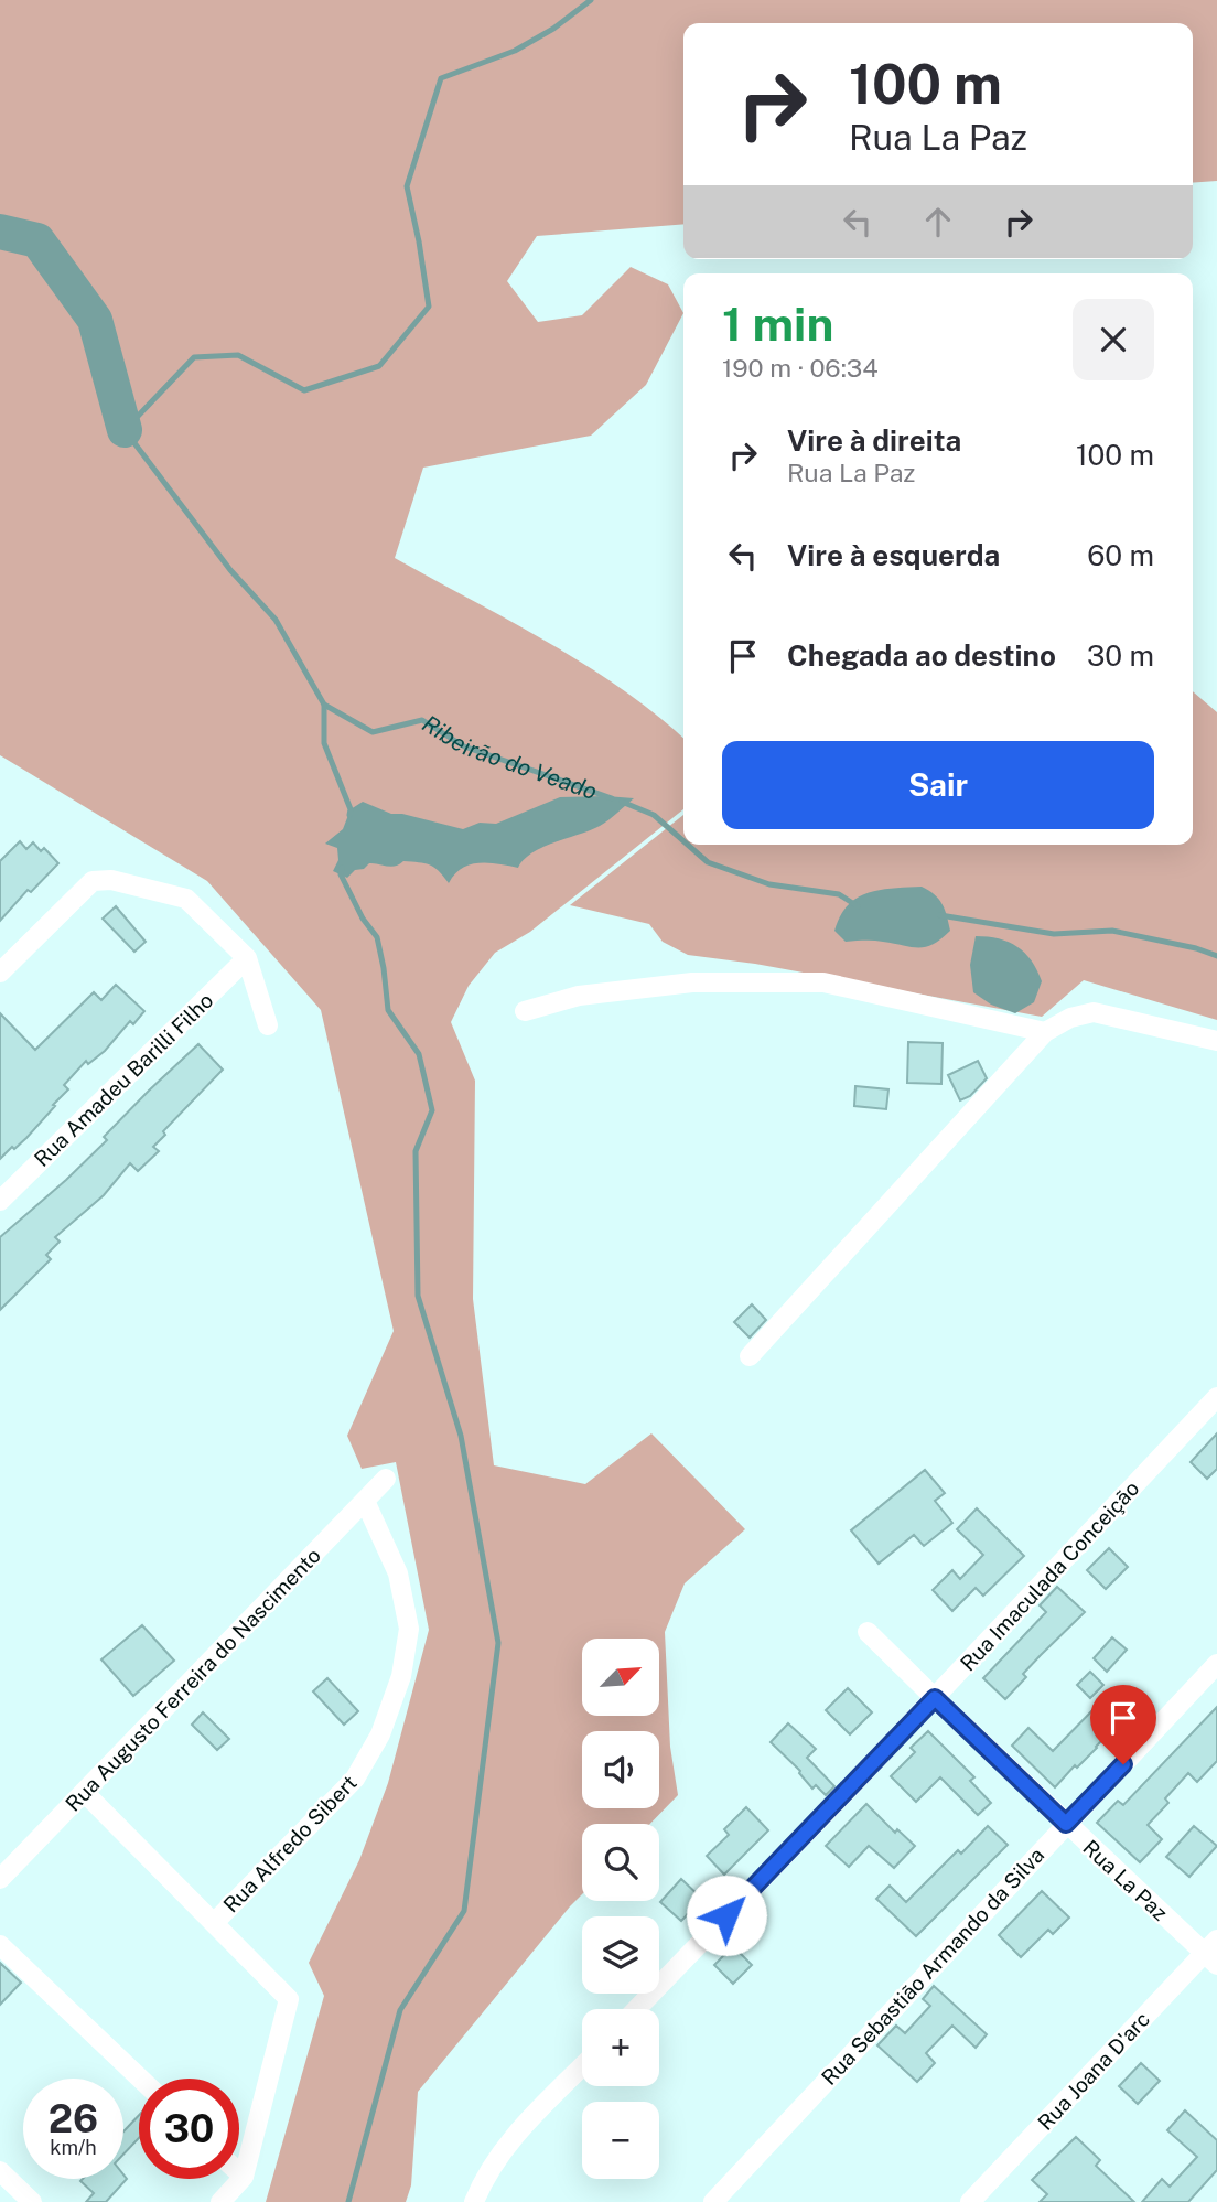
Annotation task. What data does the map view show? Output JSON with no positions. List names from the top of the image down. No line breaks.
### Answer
{"streets":{"street":["Rua Amadeu Barilli Filho","Rua Imaculada Conceição","Rua Augusto Ferreira do Nascimento","Rua Alfredo Sibert","Rua La Paz","Rua Sebastião Armando da Silva","Rua Joana D'arc"]},"crossings":[["Rua Imaculada Conceição","Rua La Paz"],["Rua Augusto Ferreira do Nascimento","Rua Alfredo Sibert"],["Rua La Paz","Rua Sebastião Armando da Silva"],["Rua La Paz","Rua Joana D'arc"]],"water":["Ribeirão do Veado"],"north":"top right","page":{"turn":["100 m","Rua La Paz"],"heading":["1 min","190 m · 06:34"],"list":[{"name":"Vire à direita","note":"Rua La Paz","value":"100 m"},{"name":"Vire à esquerda","value":"60 m"},{"name":"Chegada ao destino","value":"30 m"}],"buttons":"Sair","map_buttons":["+","−"],"speed":"26 km/h","limit":"30"}}
